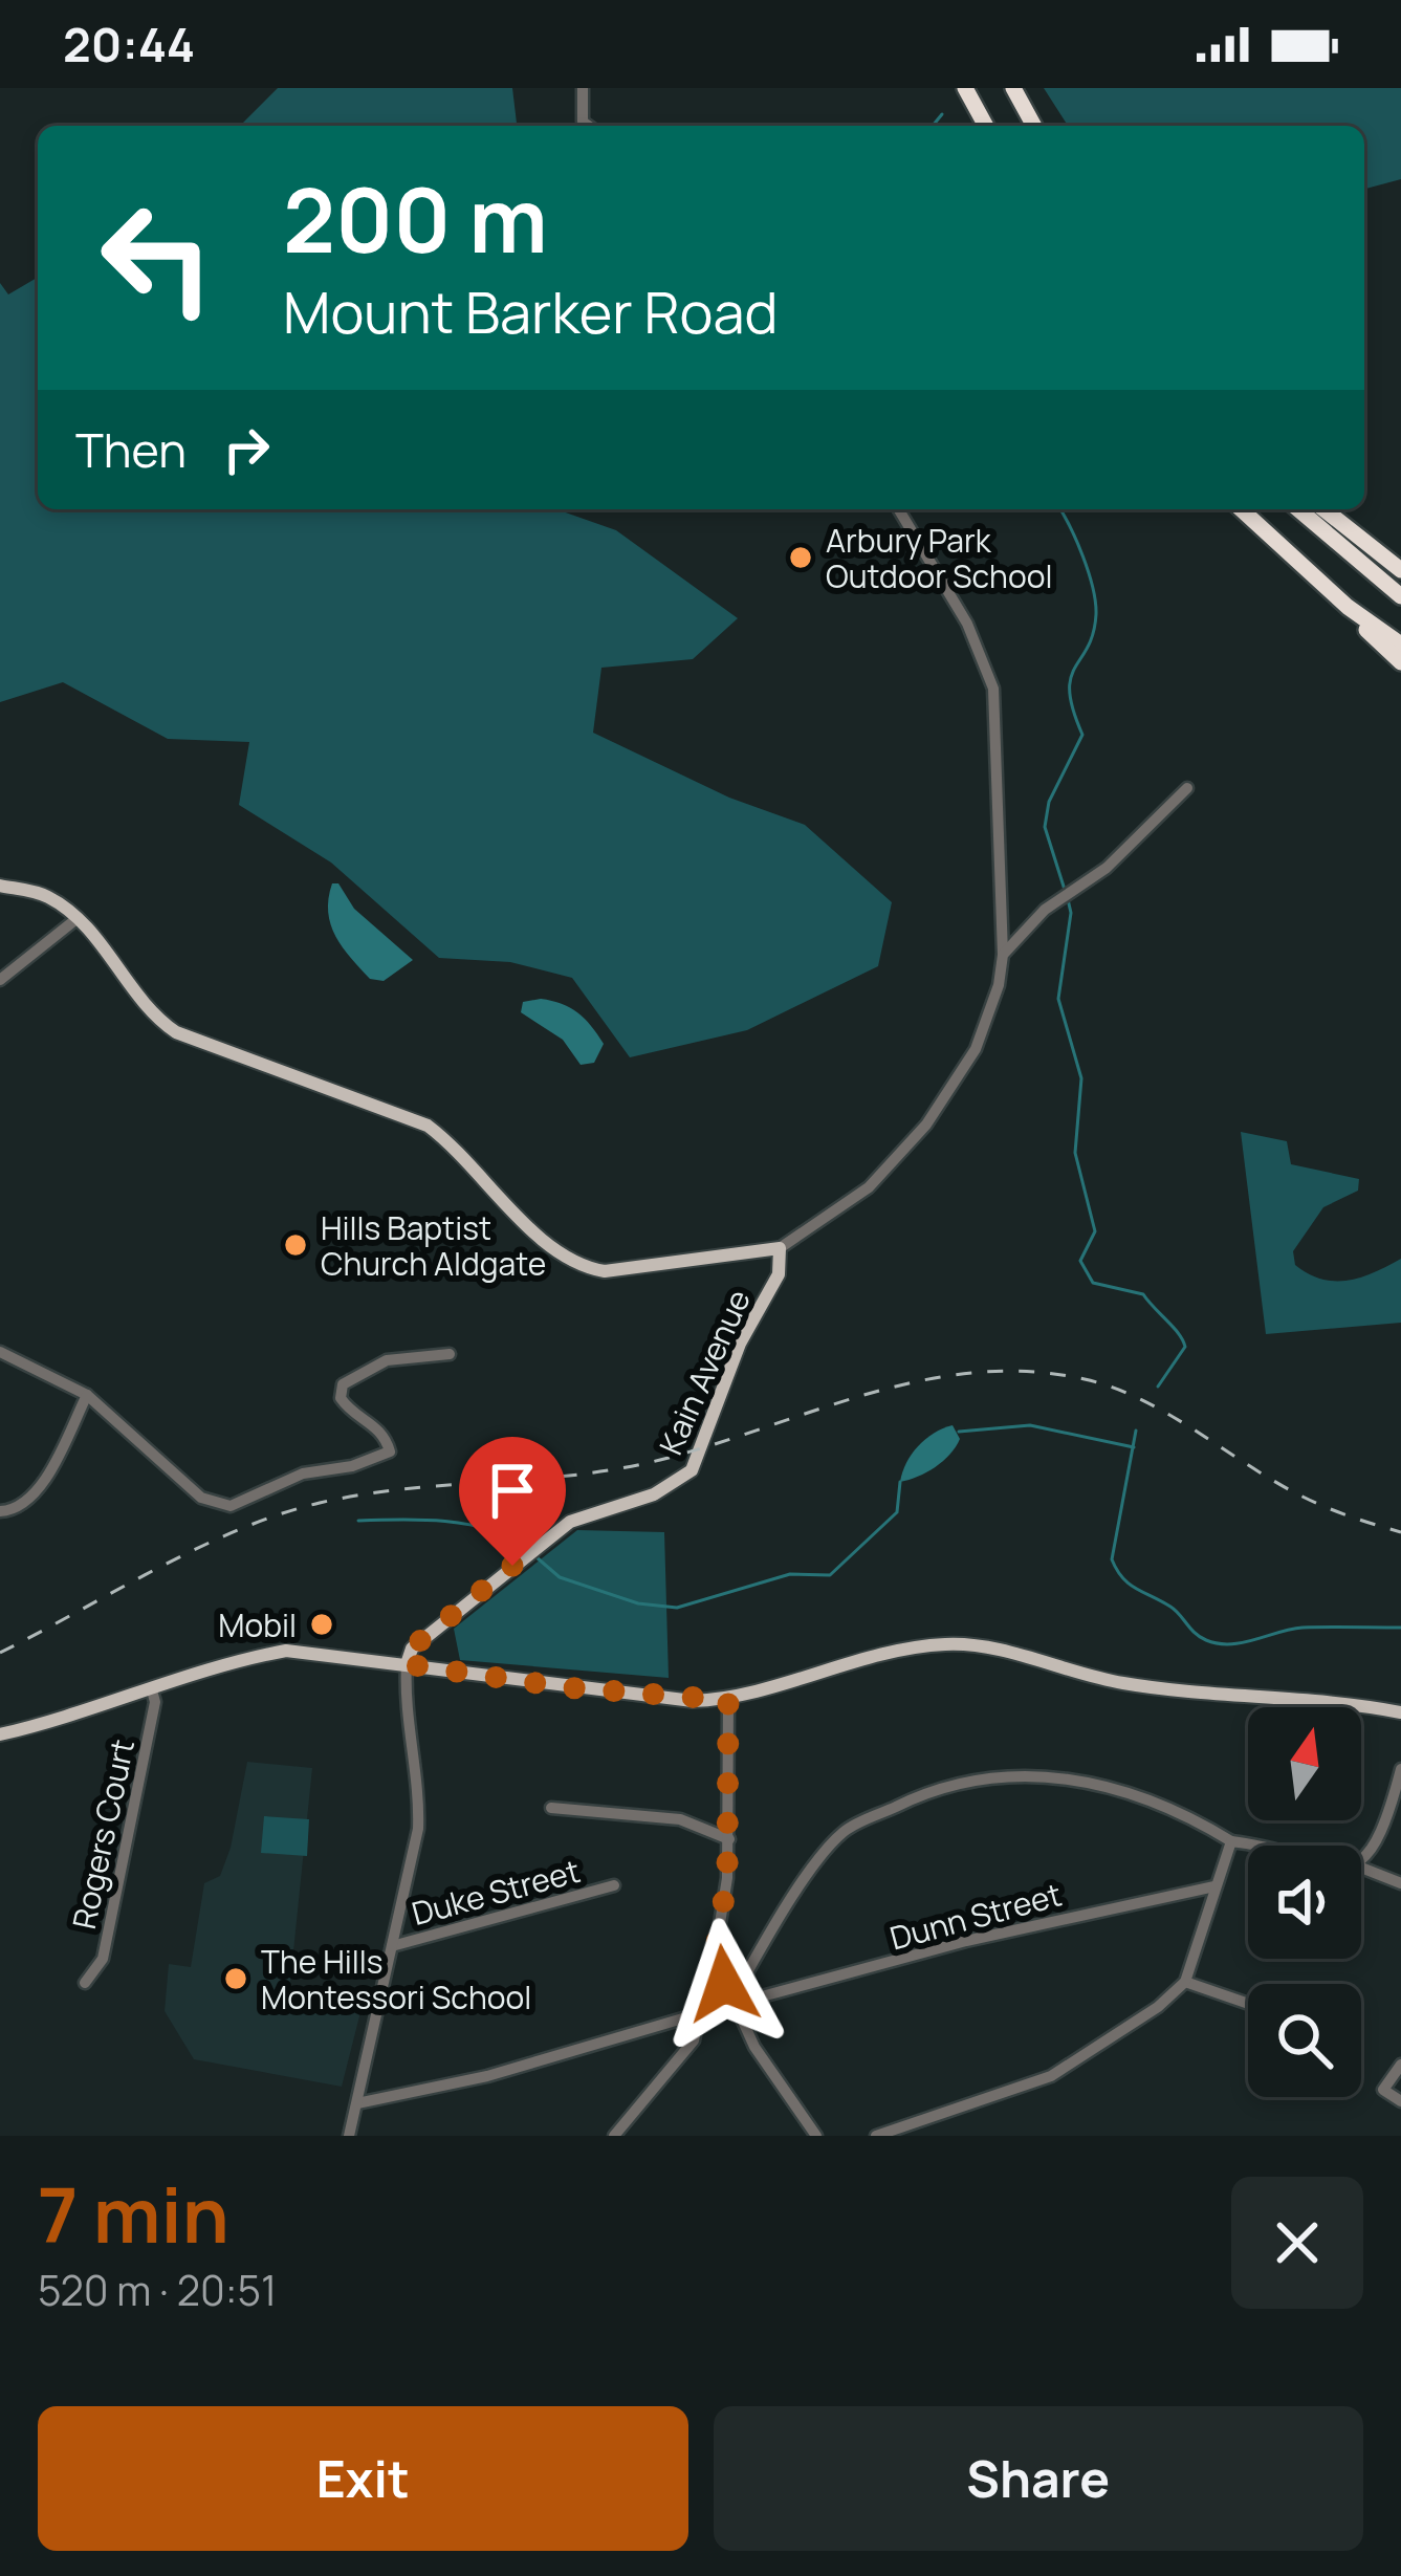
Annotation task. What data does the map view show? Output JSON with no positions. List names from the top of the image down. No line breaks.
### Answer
{"streets":{"main road":["Kain Avenue"],"street":["Rogers Court","Duke Street","Dunn Street"]},"places":["Arbury Park Outdoor School","Hills Baptist Church Aldgate","Mobil","The Hills Montessori School"],"north":"top","page":{"status":"20:44","turn":["200 m","Mount Barker Road"],"then":"Then","heading":["7 min","520 m · 20:51"],"buttons":["Exit","Share"]}}
